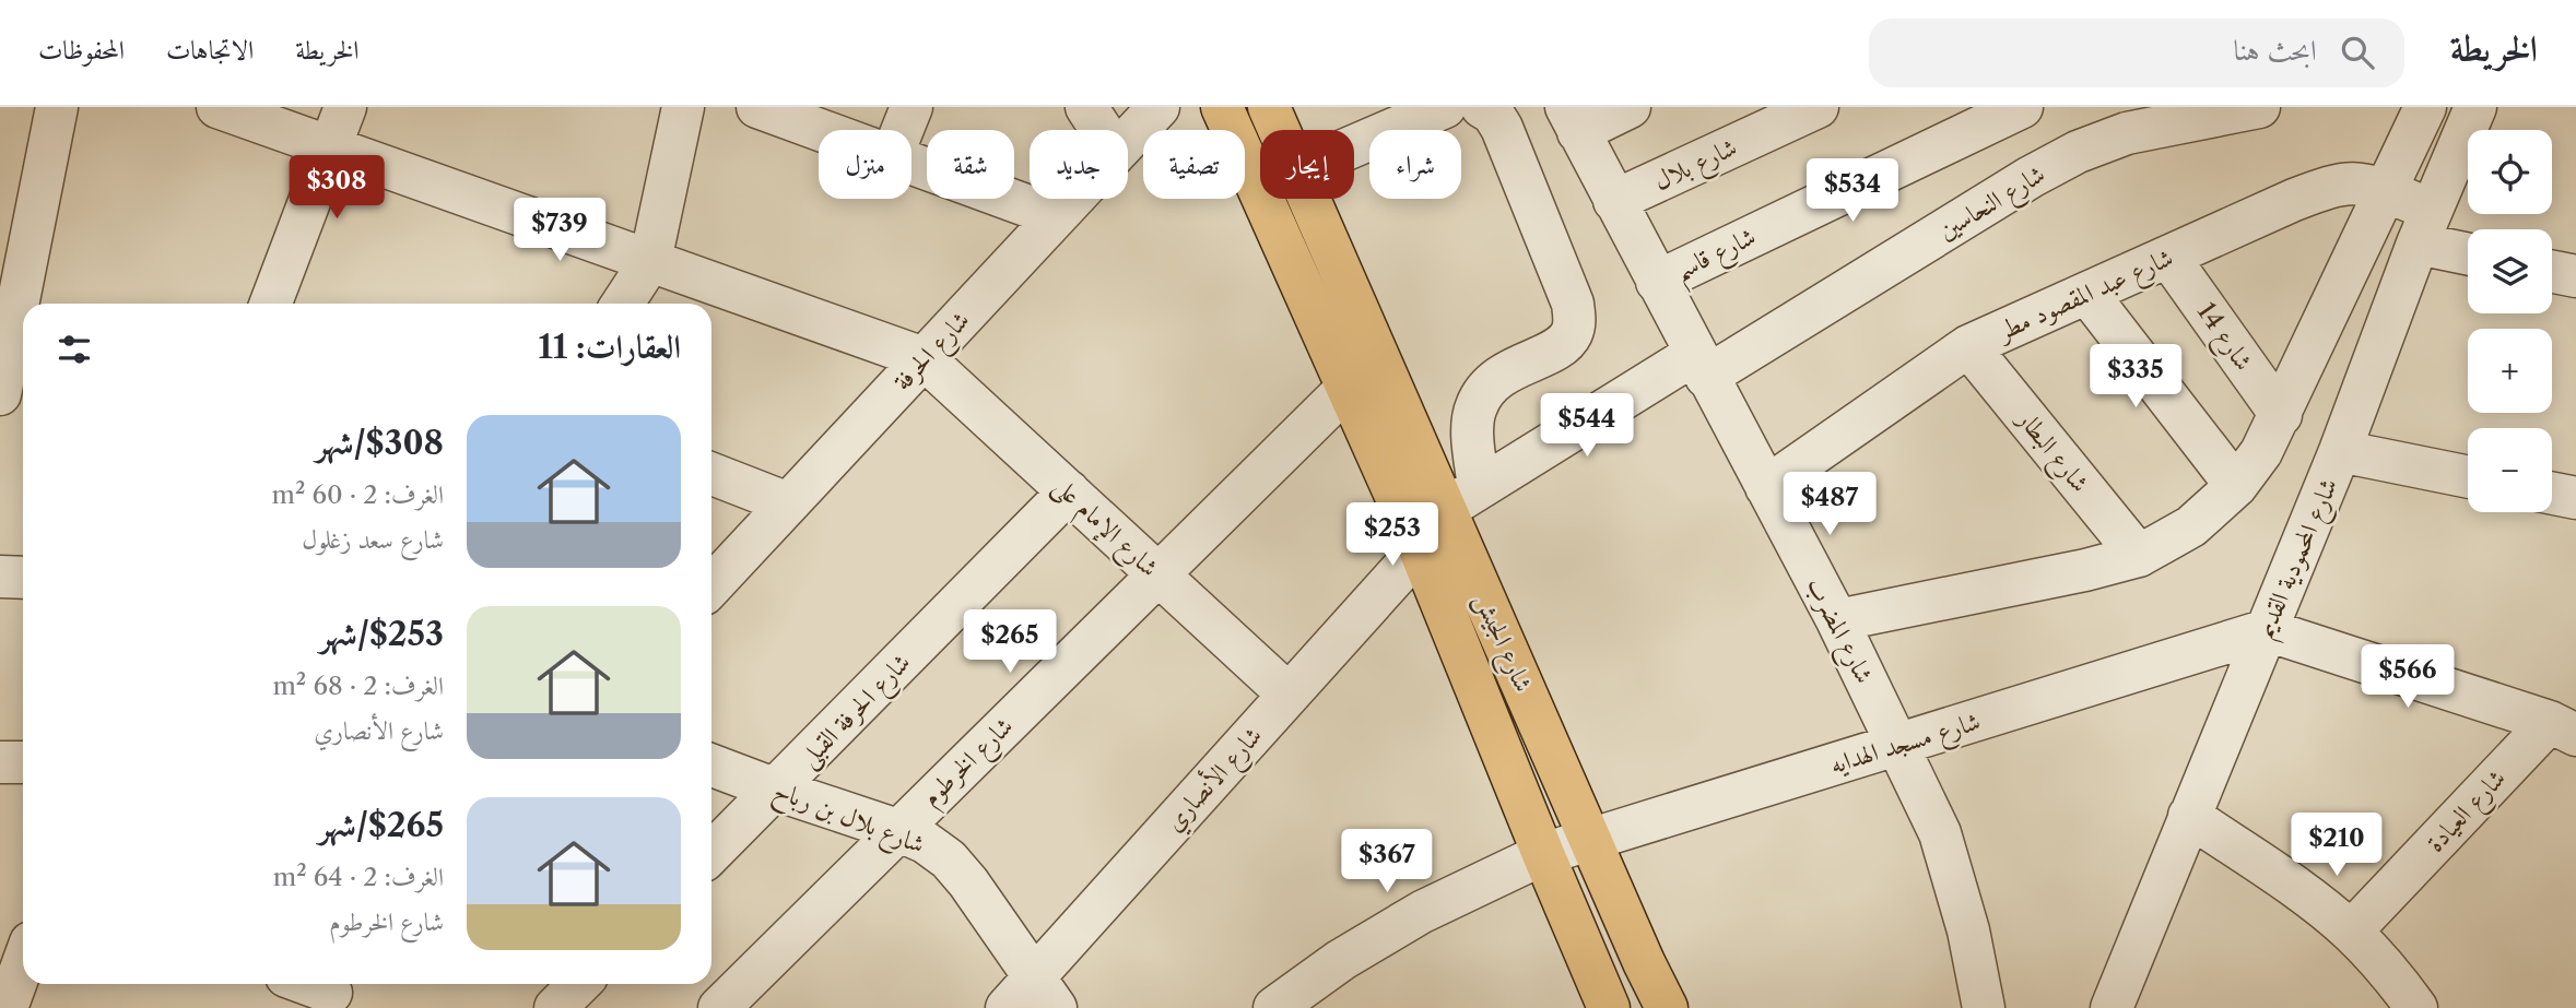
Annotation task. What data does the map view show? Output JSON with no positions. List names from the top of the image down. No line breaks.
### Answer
{"streets":{"main road":["شارع الجيش"],"street":["شارع بلال","شارع النحاسين","شارع قاسم","شارع عبد المقصود مطر","شارع 14","شارع الحرفة","شارع البطار","شارع الإمام على","شارع المحمودية القديم","شارع المضرب","شارع الحرفة القبلى","شارع مسجد الهدايه","شارع الخرطوم","شارع الأنصاري","شارع العيادة","شارع بلال بن رباح"]},"crossings":[["شارع بلال","شارع المضرب"],["شارع النحاسين","شارع المضرب"],["شارع النحاسين","شارع الجيش"],["شارع قاسم","شارع المضرب"],["شارع عبد المقصود مطر","شارع 14"],["شارع عبد المقصود مطر","شارع البطار"],["شارع عبد المقصود مطر","شارع المحمودية القديم"],["شارع عبد المقصود مطر","شارع المضرب"],["شارع الحرفة","شارع الإمام على"],["شارع الإمام على","شارع الحرفة القبلى"],["شارع الإمام على","شارع الخرطوم"],["شارع الإمام على","شارع الأنصاري"],["شارع المحمودية القديم","شارع مسجد الهدايه"],["شارع المضرب","شارع مسجد الهدايه"],["شارع الجيش","شارع مسجد الهدايه"],["شارع الجيش","شارع الخرطوم"],["شارع الجيش","شارع الأنصاري"],["شارع الحرفة القبلى","شارع بلال بن رباح"],["شارع الخرطوم","شارع بلال بن رباح"],["شارع الأنصاري","شارع بلال بن رباح"]],"page":{"header":"الخريطة","search":"ابحث هنا","nav":["الخريطة","الاتجاهات","المحفوظات"],"map_buttons":["+","−"],"chip":["شراء","إيجار","تصفية","جديد","شقة","منزل"],"price":["$308","$534","$739","$335","$544","$487","$253","$265","$566","$210","$367"],"heading":"العقارات: 11","list":[{"name":"$308/شهر","note":"الغرف: 2 · 60 m² · شارع سعد زغلول"},{"name":"$253/شهر","note":"الغرف: 2 · 68 m² · شارع الأنصاري"},{"name":"$265/شهر","note":"الغرف: 2 · 64 m² · شارع الخرطوم"}]}}
